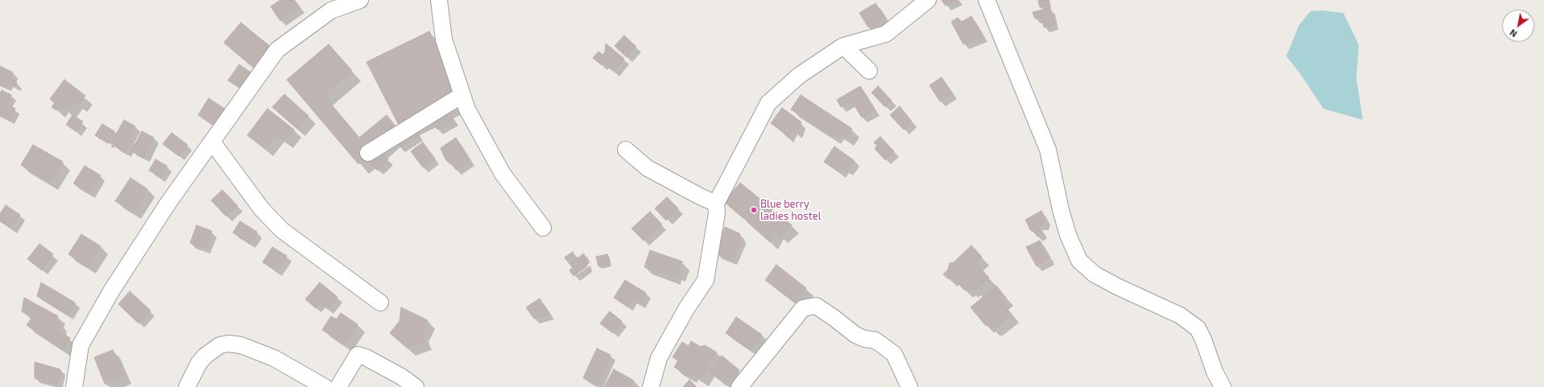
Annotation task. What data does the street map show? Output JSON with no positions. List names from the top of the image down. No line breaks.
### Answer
{"places":["Blue berry ladies hostel"],"north":"bottom left"}
